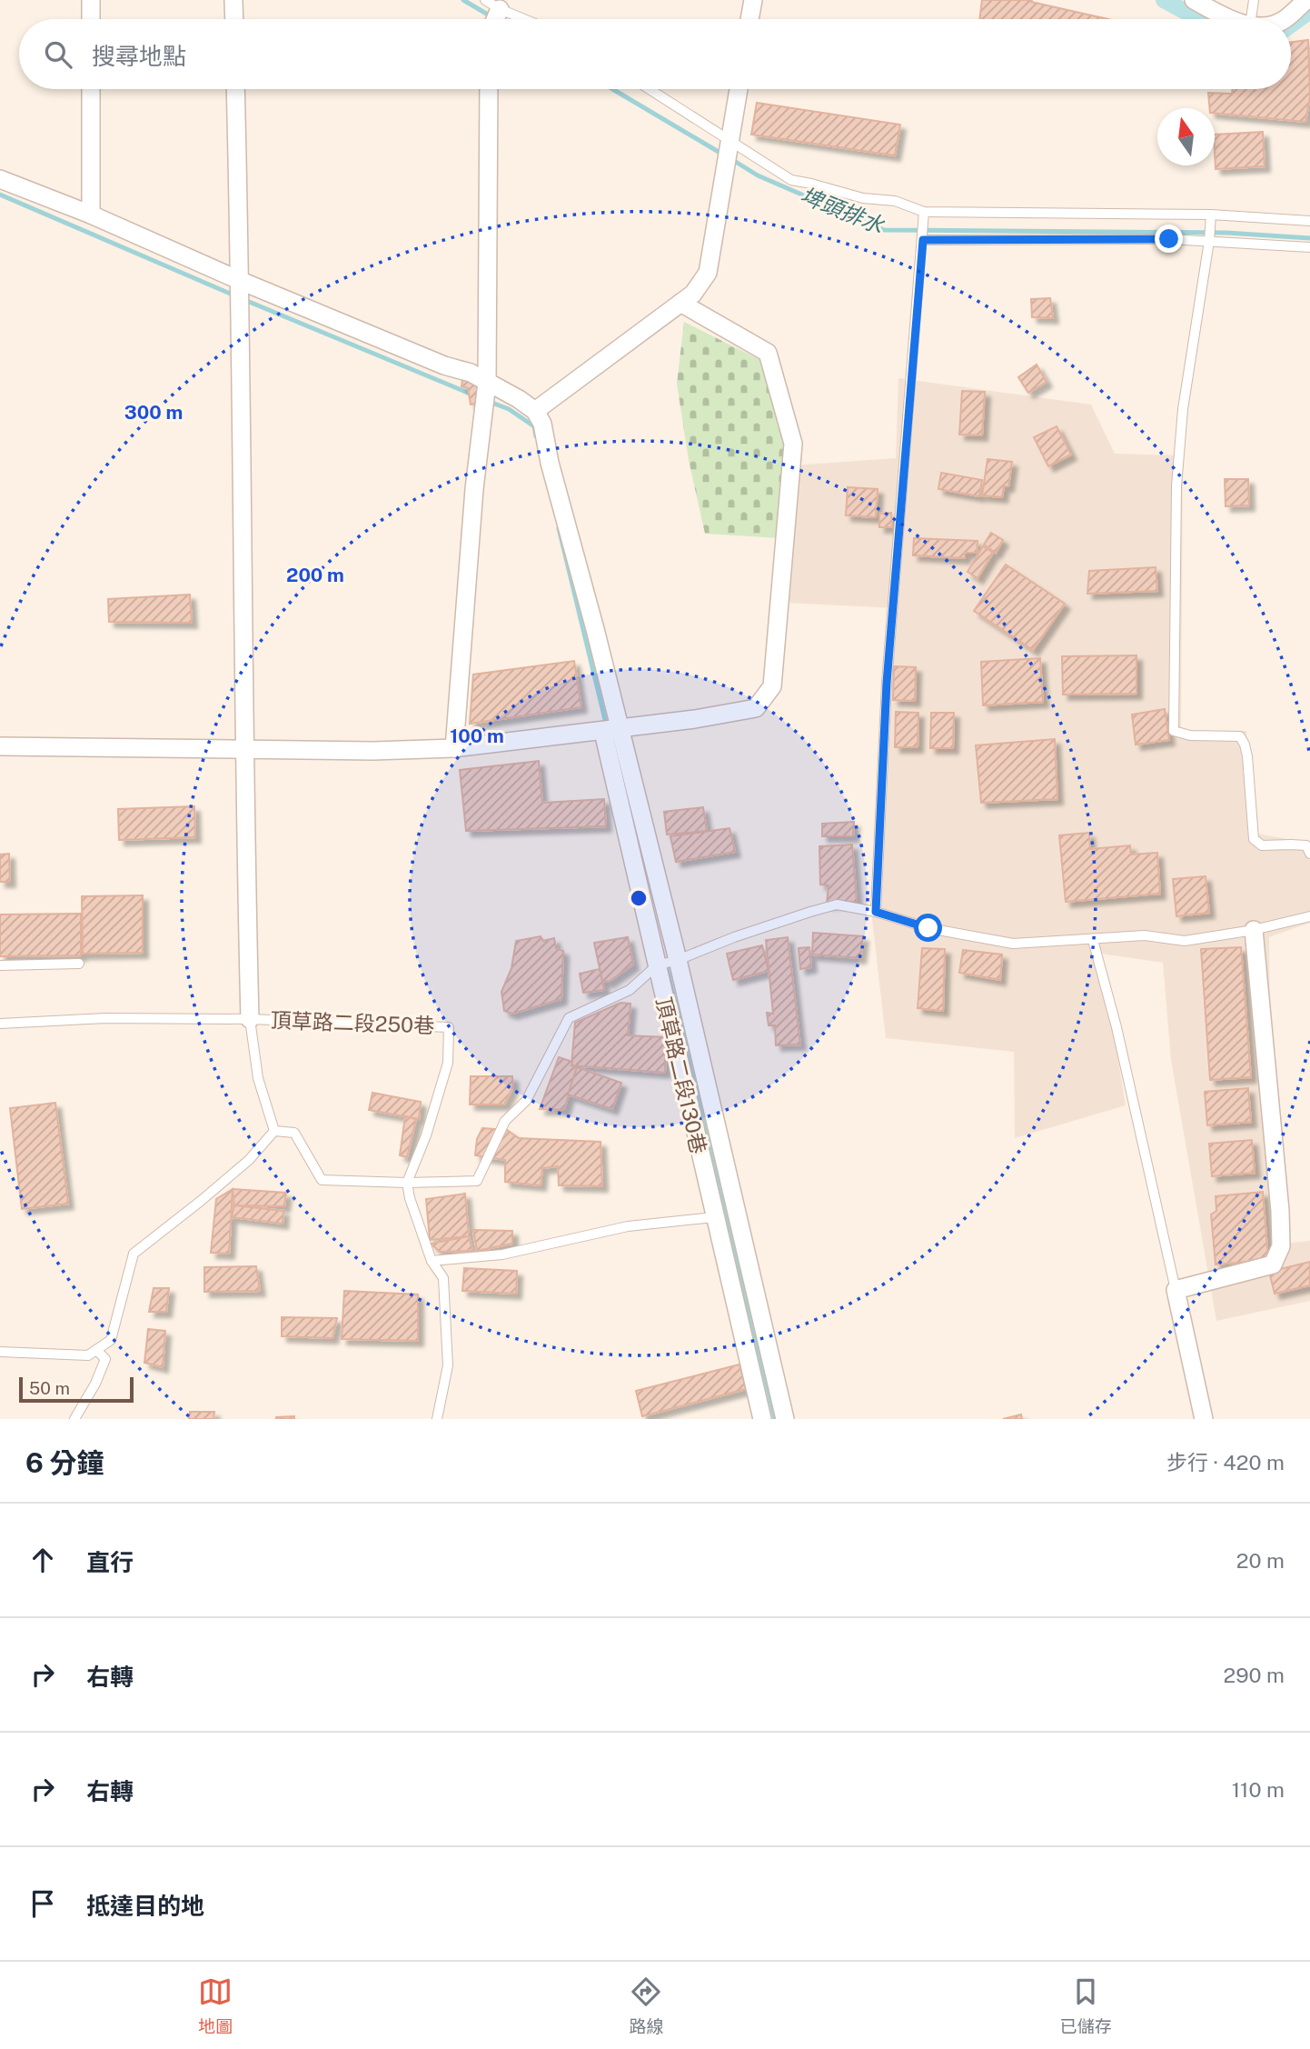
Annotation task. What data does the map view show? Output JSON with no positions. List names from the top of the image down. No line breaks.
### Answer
{"streets":{"street":["頂草路二段130巷"],"lane":["頂草路二段250巷"]},"water":["埤頭排水"],"scale_bar":"50 m","north":"top","page":{"search":"搜尋地點","scale":"50 m","heading":["6 分鐘","步行 · 420 m"],"list":[["直行","20 m"],["右轉","290 m"],["右轉","110 m"],"抵達目的地"],"nav":["地圖","路線","已儲存"]},"rings":["300 m","200 m","100 m"]}
